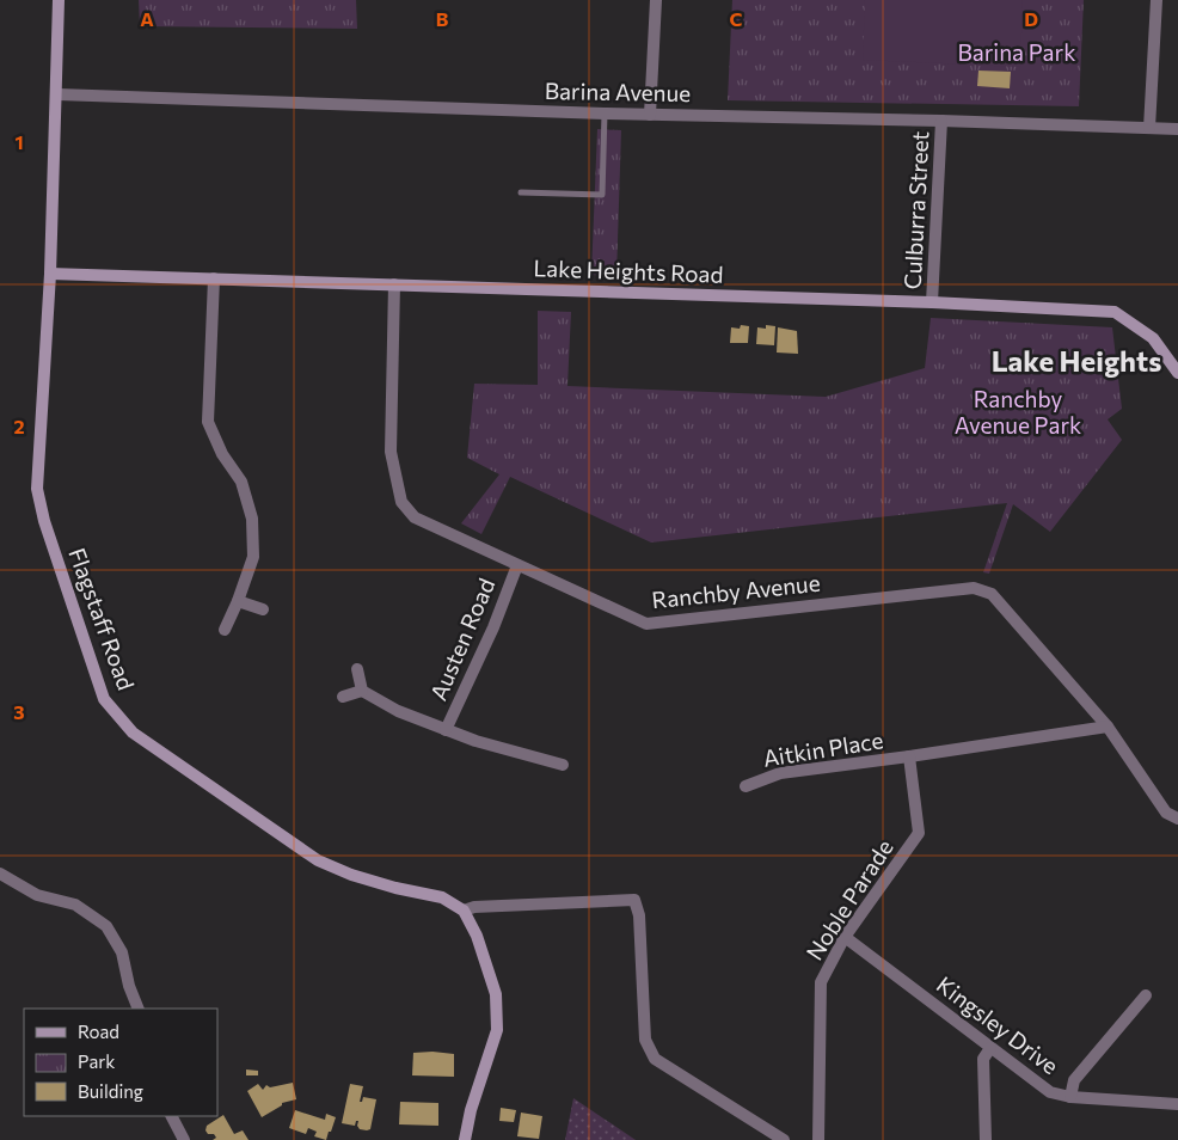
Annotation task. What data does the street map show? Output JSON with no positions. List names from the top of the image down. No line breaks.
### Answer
{"streets":{"main road":["Lake Heights Road","Flagstaff Road"],"street":["Barina Avenue","Culburra Street","Ranchby Avenue","Austen Road","Aitkin Place","Noble Parade","Kingsley Drive"]},"crossings":[["Barina Avenue","Culburra Street"],["Barina Avenue","Flagstaff Road"],["Culburra Street","Lake Heights Road"],["Lake Heights Road","Ranchby Avenue"],["Lake Heights Road","Flagstaff Road"],["Ranchby Avenue","Austen Road"],["Ranchby Avenue","Aitkin Place"],["Aitkin Place","Noble Parade"],["Noble Parade","Kingsley Drive"]],"districts":["Lake Heights"],"parks":["Barina Park","Ranchby Avenue Park"],"legend":["Road","Park","Building"],"grid":{"columns":["A","B","C","D"],"rows":["1","2","3"]}}
